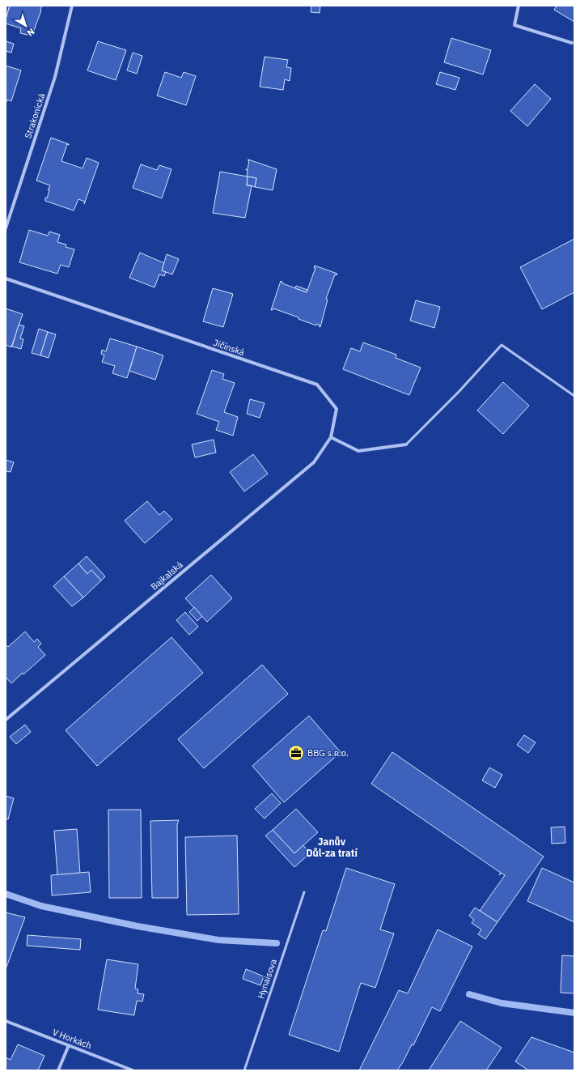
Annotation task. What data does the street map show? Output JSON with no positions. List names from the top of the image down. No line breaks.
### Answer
{"streets":{"street":["Strakonická","Jičínská","Bajkalská","V Horkách"],"lane":["Hynaisova"]},"crossings":[["Jičínská","Bajkalská"]],"districts":["Janův Důl-za tratí"],"places":{"office":["BBG s.ʀ.ᴏ."]},"north":"bottom right"}
